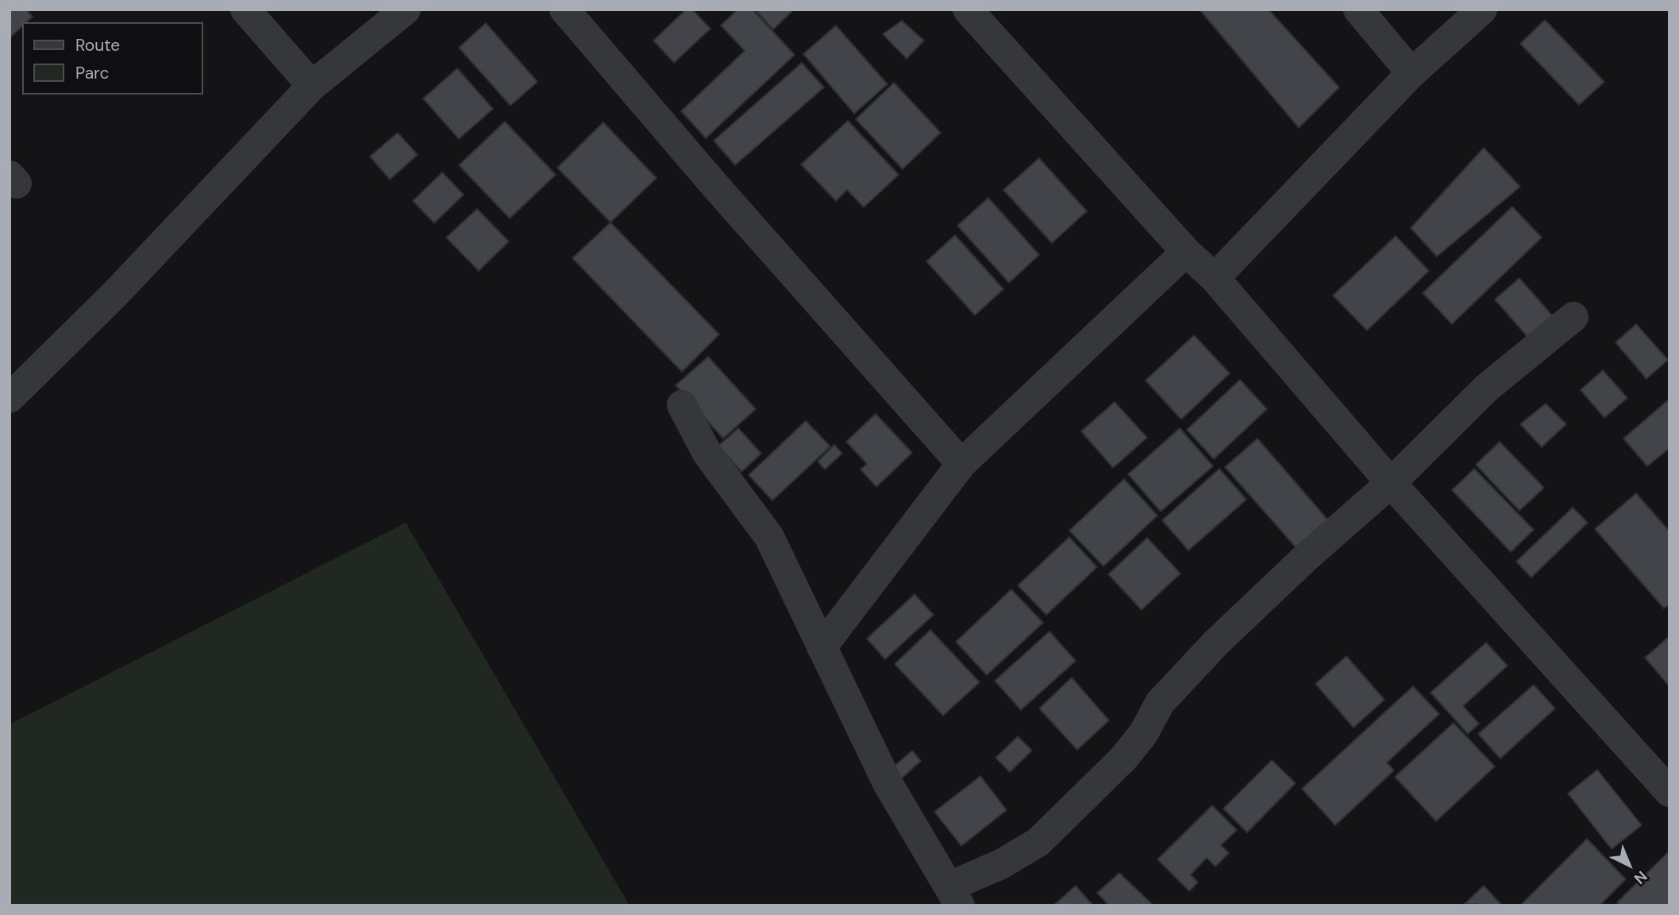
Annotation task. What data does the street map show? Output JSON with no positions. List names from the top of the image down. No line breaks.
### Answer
{"legend":["Route","Parc"],"north":"bottom right"}
